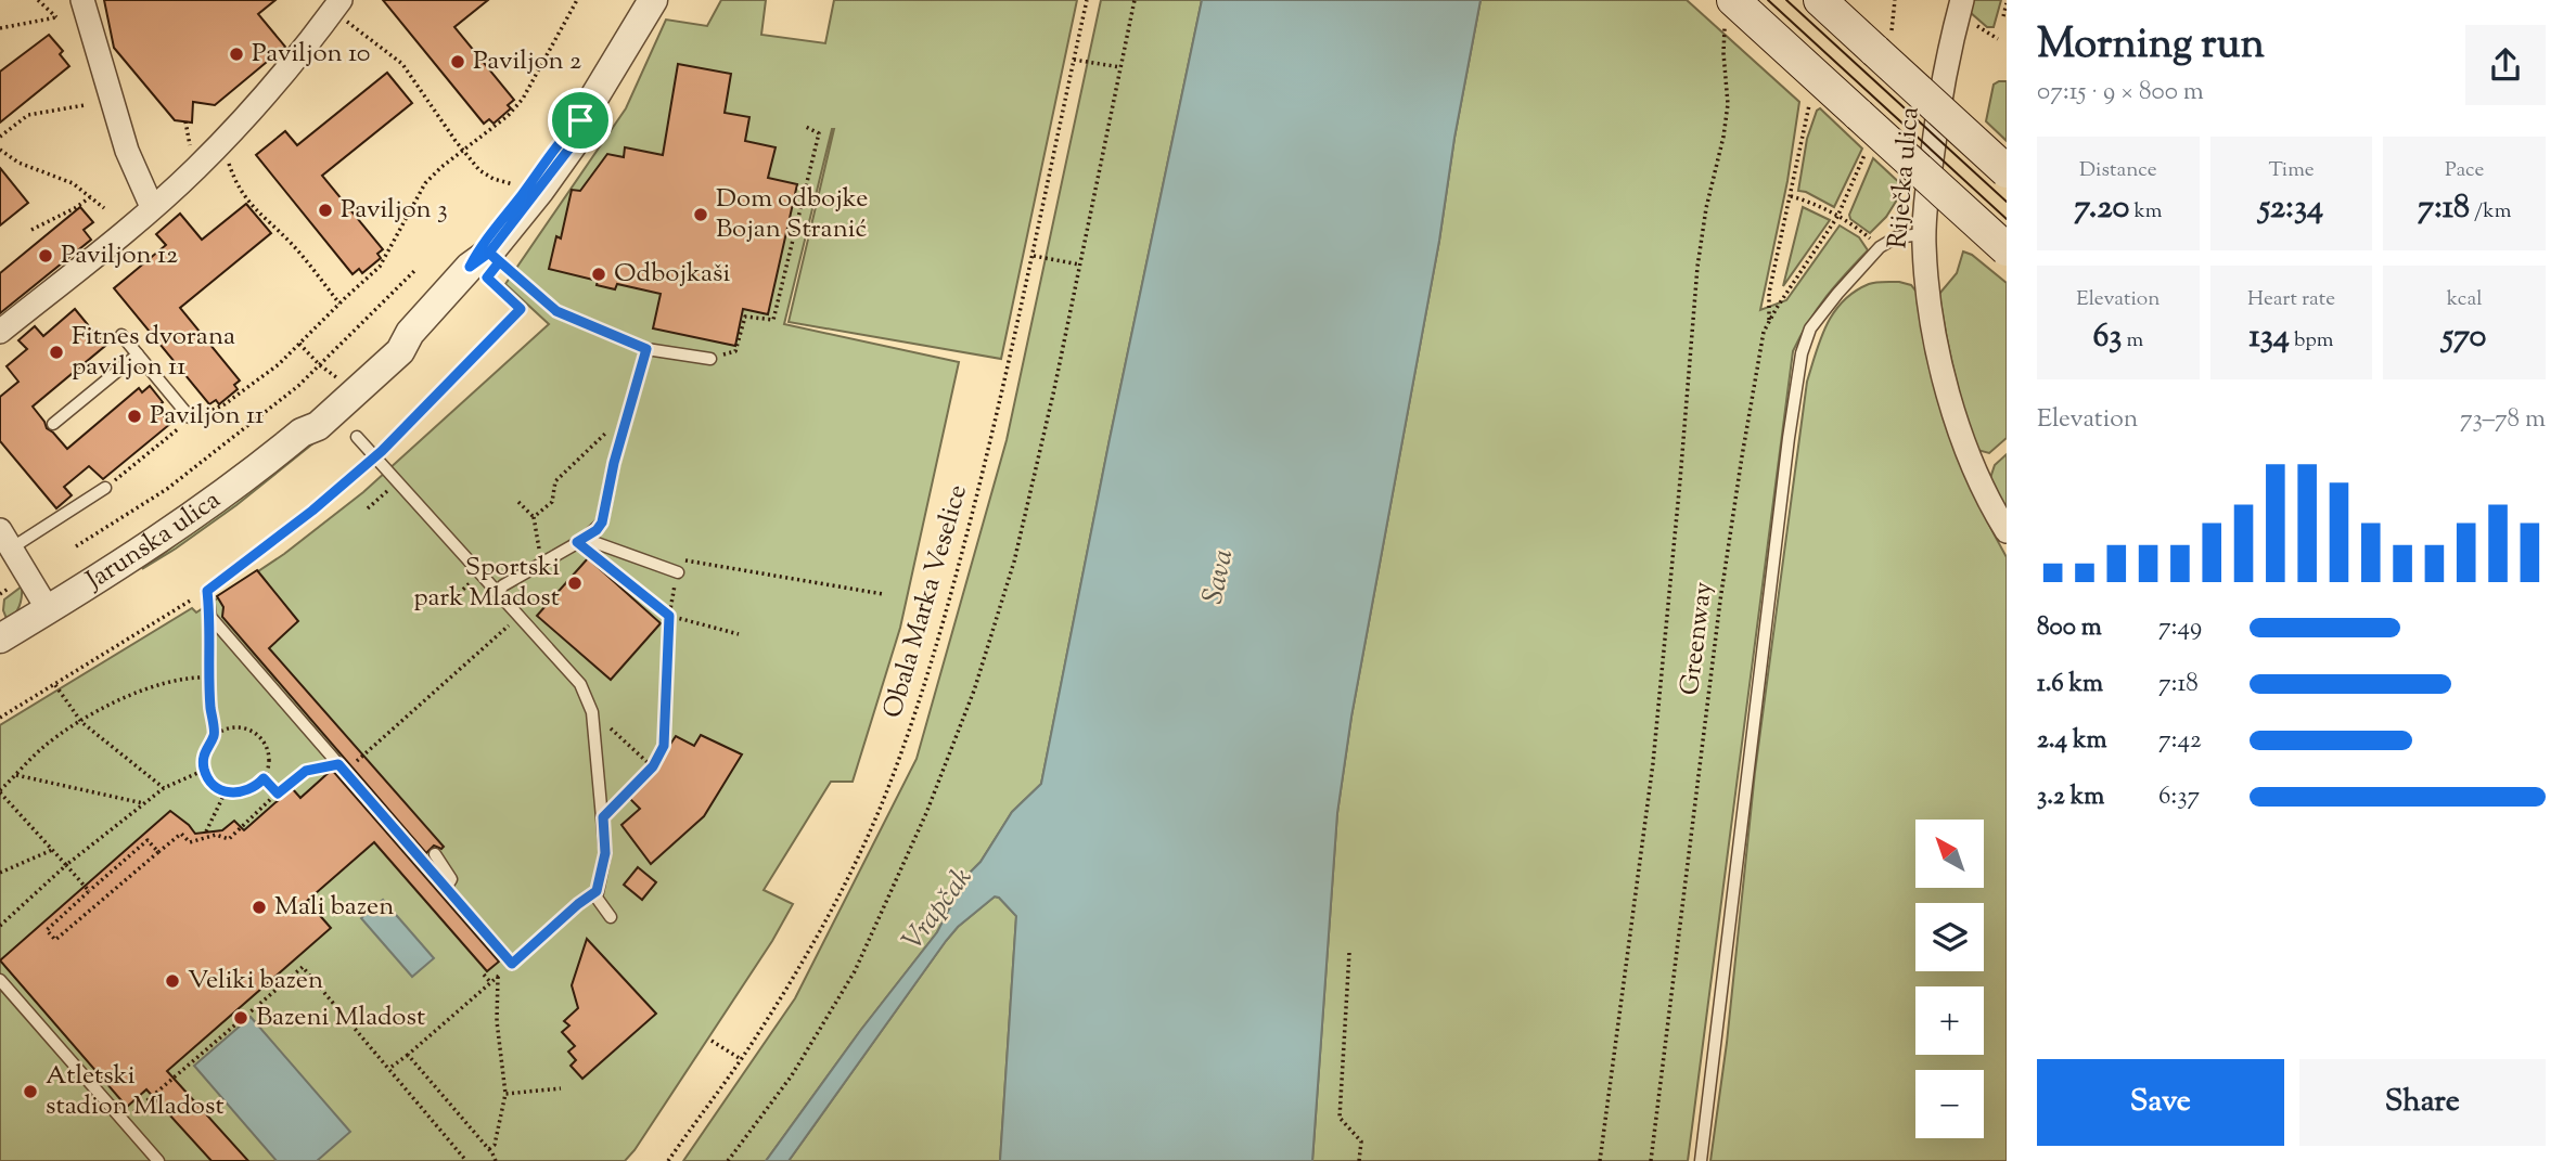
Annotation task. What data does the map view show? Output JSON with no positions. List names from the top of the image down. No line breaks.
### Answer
{"streets":{"street":["Riječka ulica","Jarunska ulica"],"path":["Obala Marka Veselice","Greenway"]},"water":["Sava","Vrapčak"],"places":["Paviljon 10","Paviljon 2","Paviljon 3","Dom odbojke Bojan Stranić","Paviljon 12","Odbojkaši","Fitnes dvorana paviljon 11","Paviljon 11","Sportski park Mladost","Mali bazen","Veliki bazen","Bazeni Mladost","Atletski stadion Mladost"],"north":"top left","page":{"heading":["Morning run","07:15 · 9 × 800 m"],"stats":[["Distance","7.20 km"],["Time","52:34"],["Pace","7:18 /km"],["Elevation","63 m"],["Heart rate","134 bpm"],["kcal","570"]],"chart":["Elevation","73–78 m"],"list":[{"name":"800 m","note":"7:49"},{"name":"1.6 km","note":"7:18"},{"name":"2.4 km","note":"7:42"},{"name":"3.2 km","note":"6:37"}],"map_buttons":["+","−"],"buttons":["Save","Share"]}}
